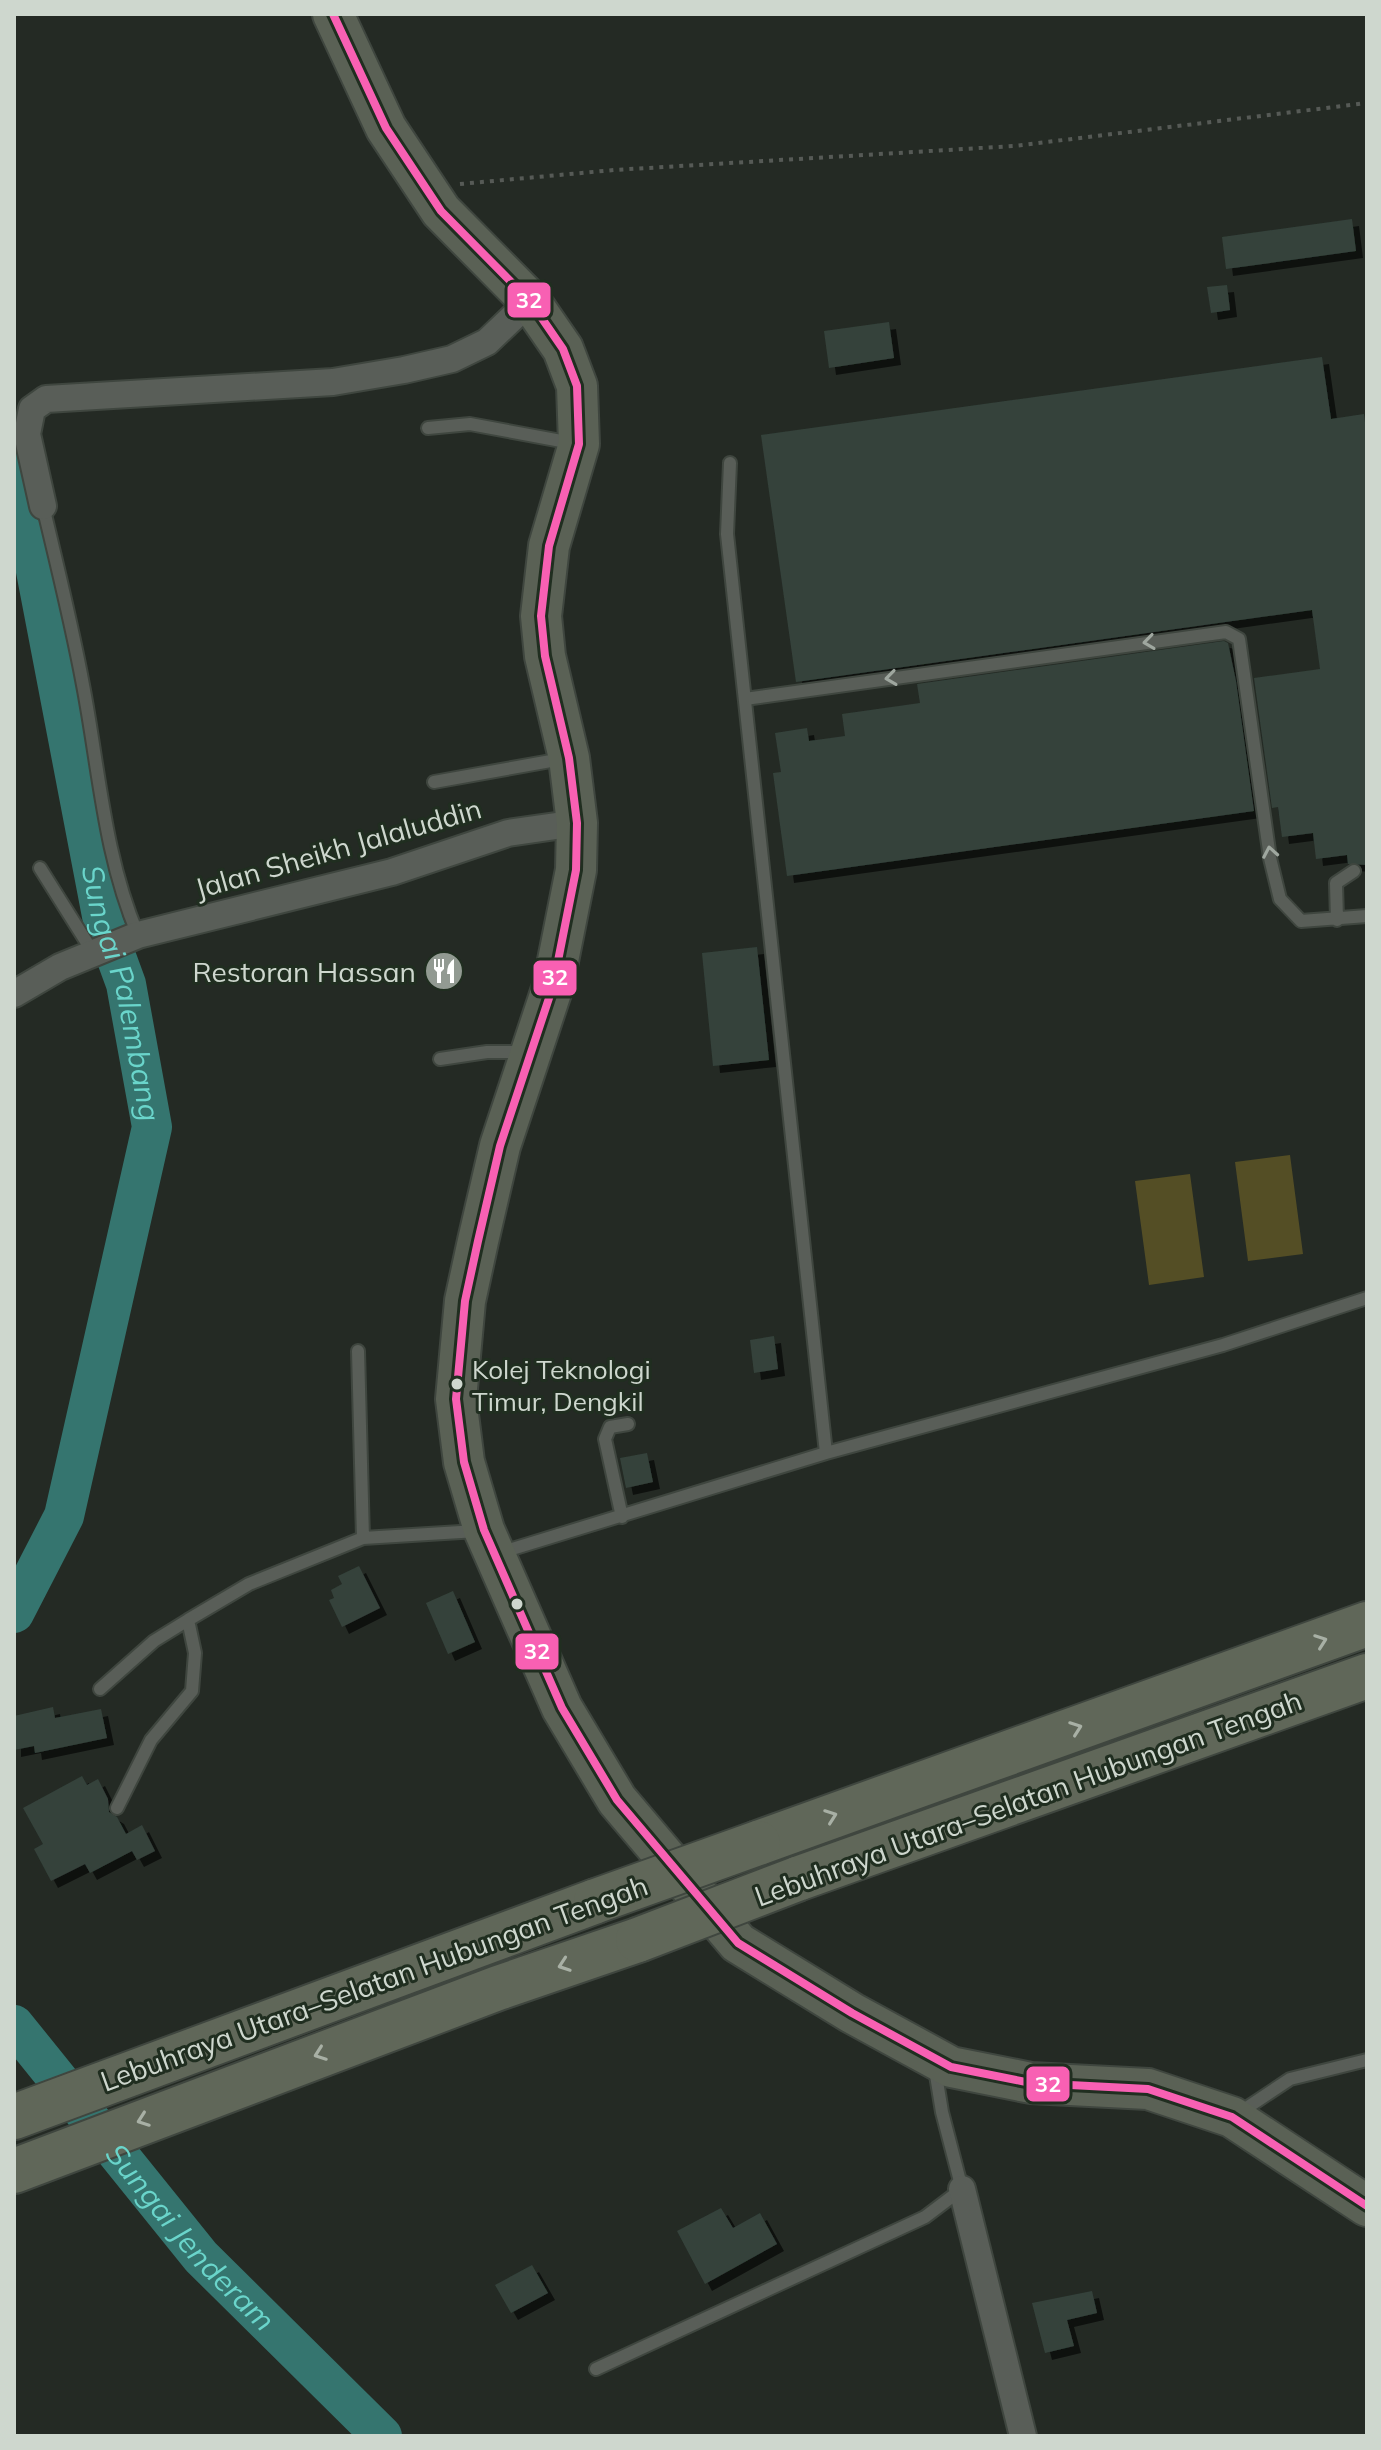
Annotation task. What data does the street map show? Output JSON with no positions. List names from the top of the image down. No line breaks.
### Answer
{"streets":{"highway":["Lebuhraya Utara–Selatan Hubungan Tengah"],"street":["Jalan Sheikh Jalaluddin"]},"water":["Sungai Palembang","Sungai Jenderam"],"places":{"restaurant":["Restoran Hassan"],"other":["Kolej Teknologi Timur, Dengkil"]},"lines":["transit line 32"]}
